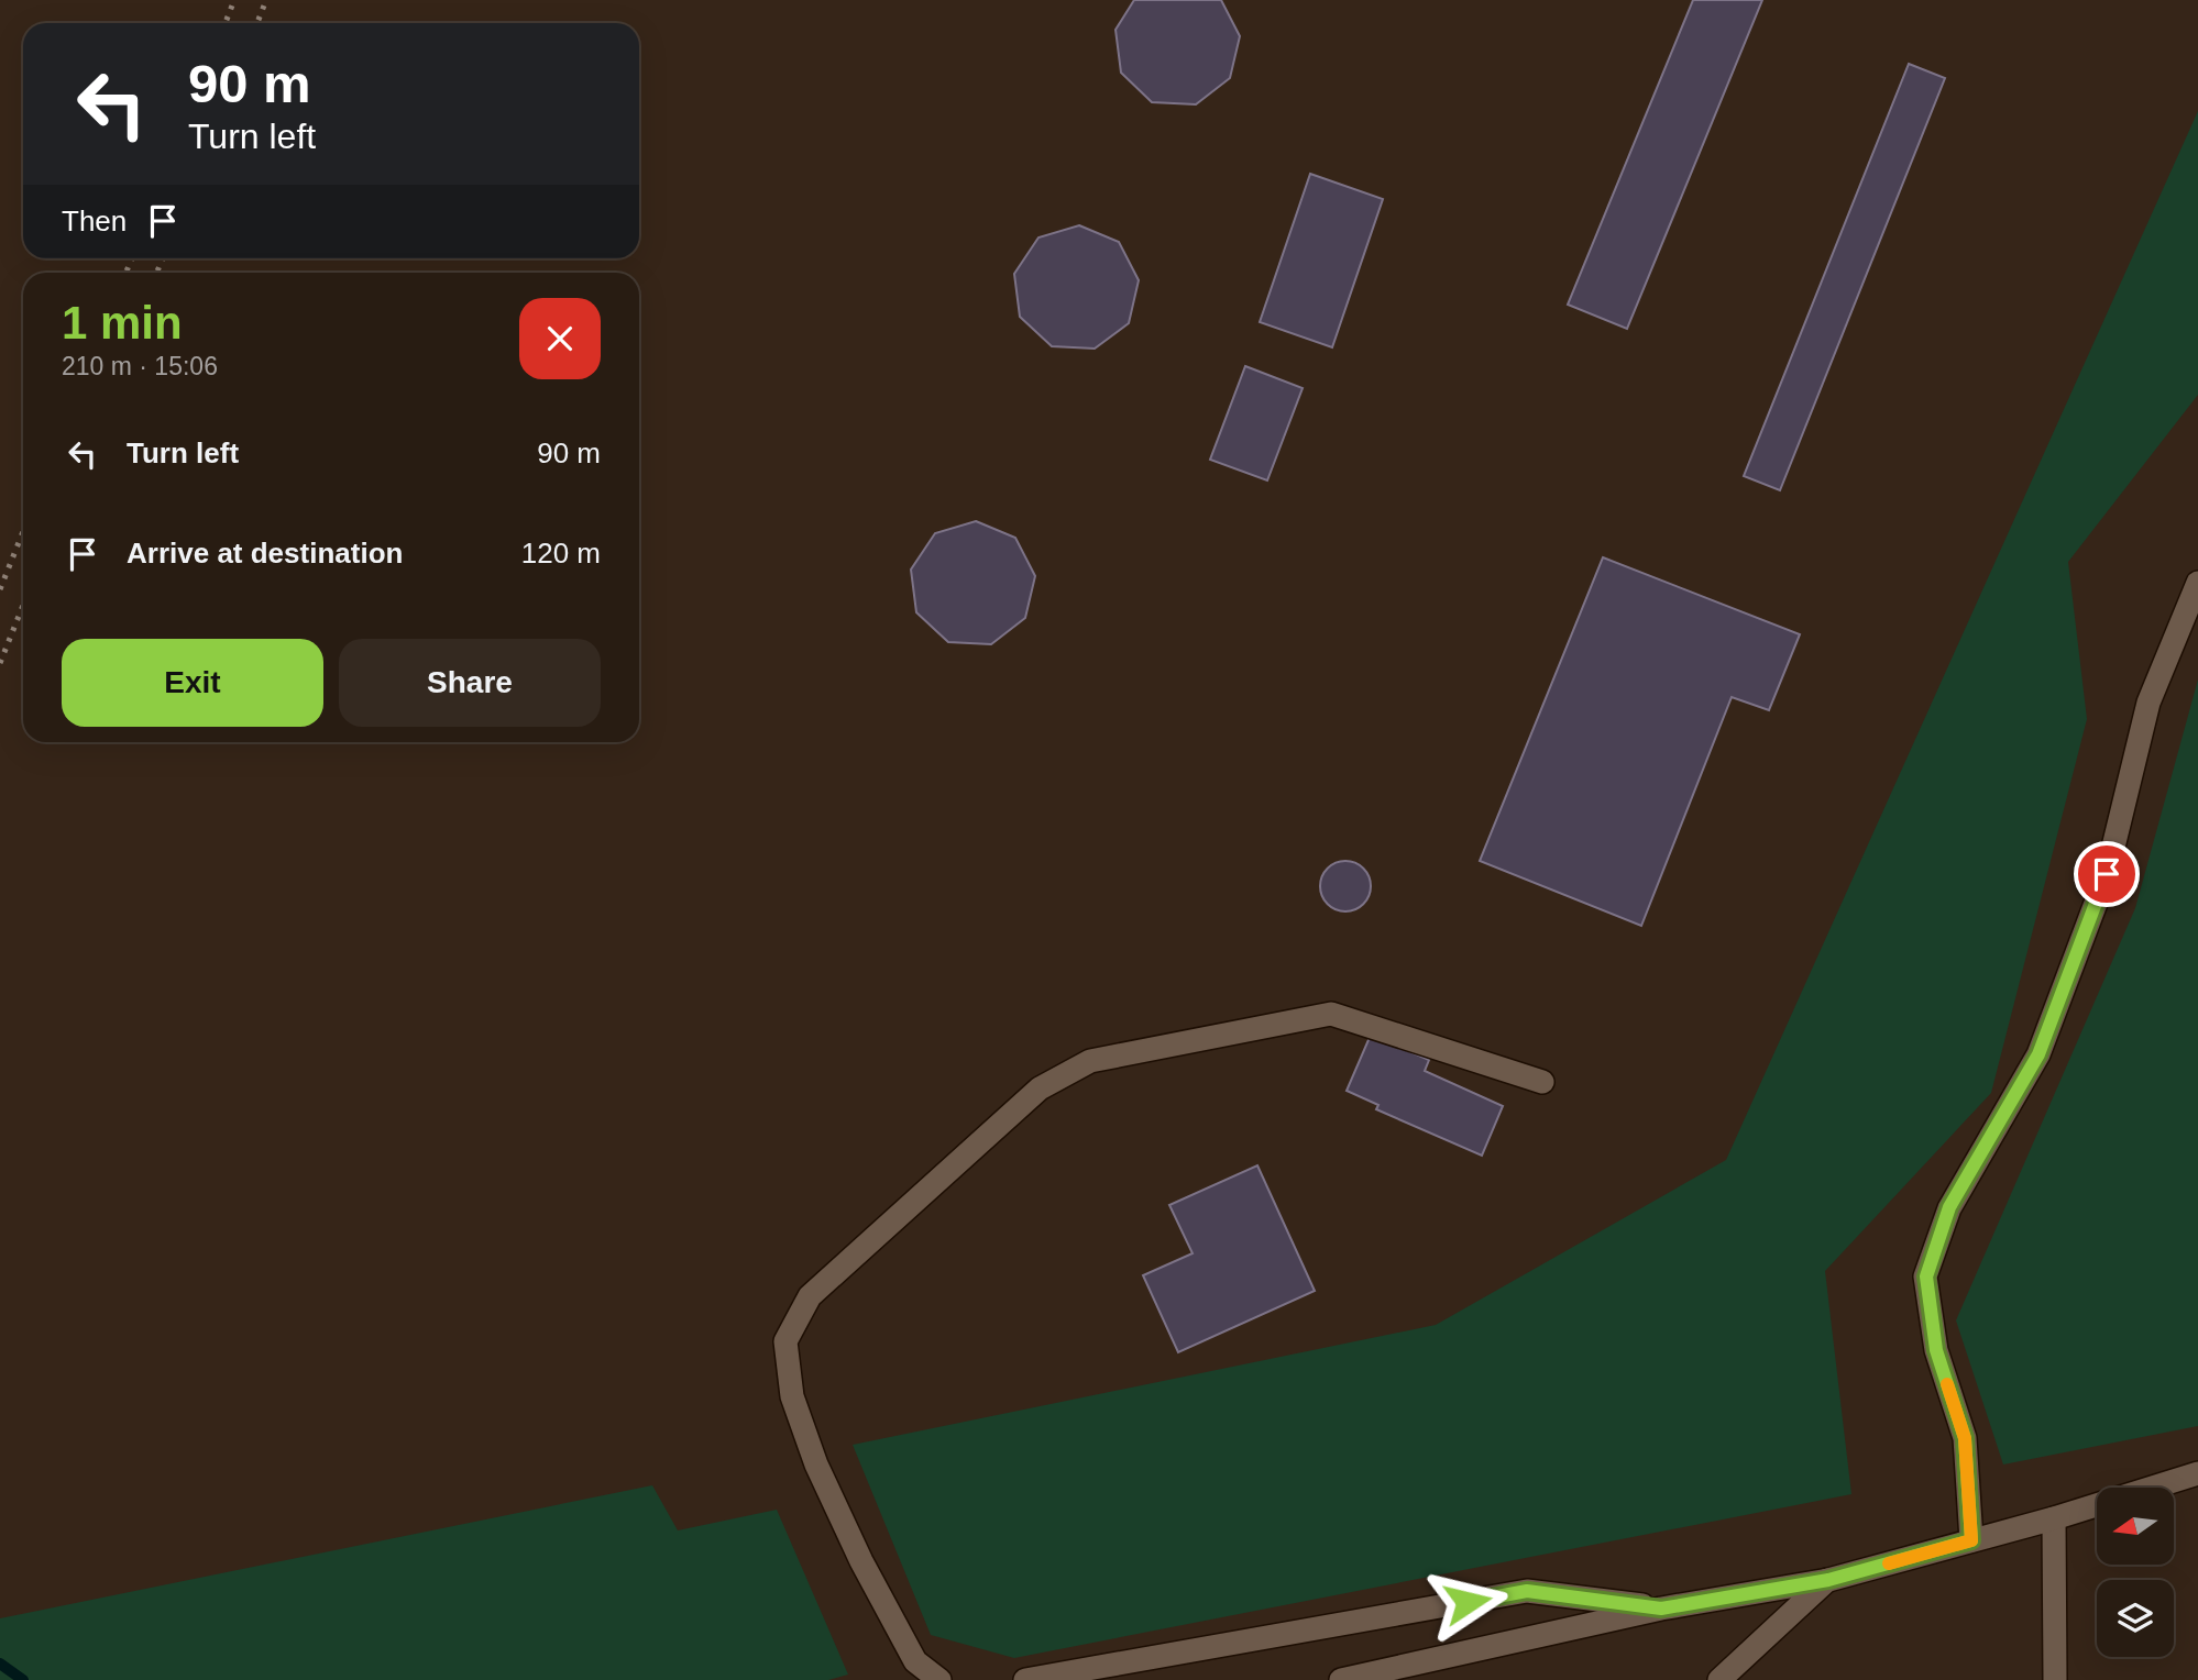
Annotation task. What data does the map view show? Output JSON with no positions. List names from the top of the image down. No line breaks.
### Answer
{"north":"left","page":{"turn":["90 m","Turn left"],"then":"Then","heading":["1 min","210 m · 15:06"],"list":[{"name":"Turn left","value":"90 m"},{"name":"Arrive at destination","value":"120 m"}],"buttons":["Exit","Share"]}}
